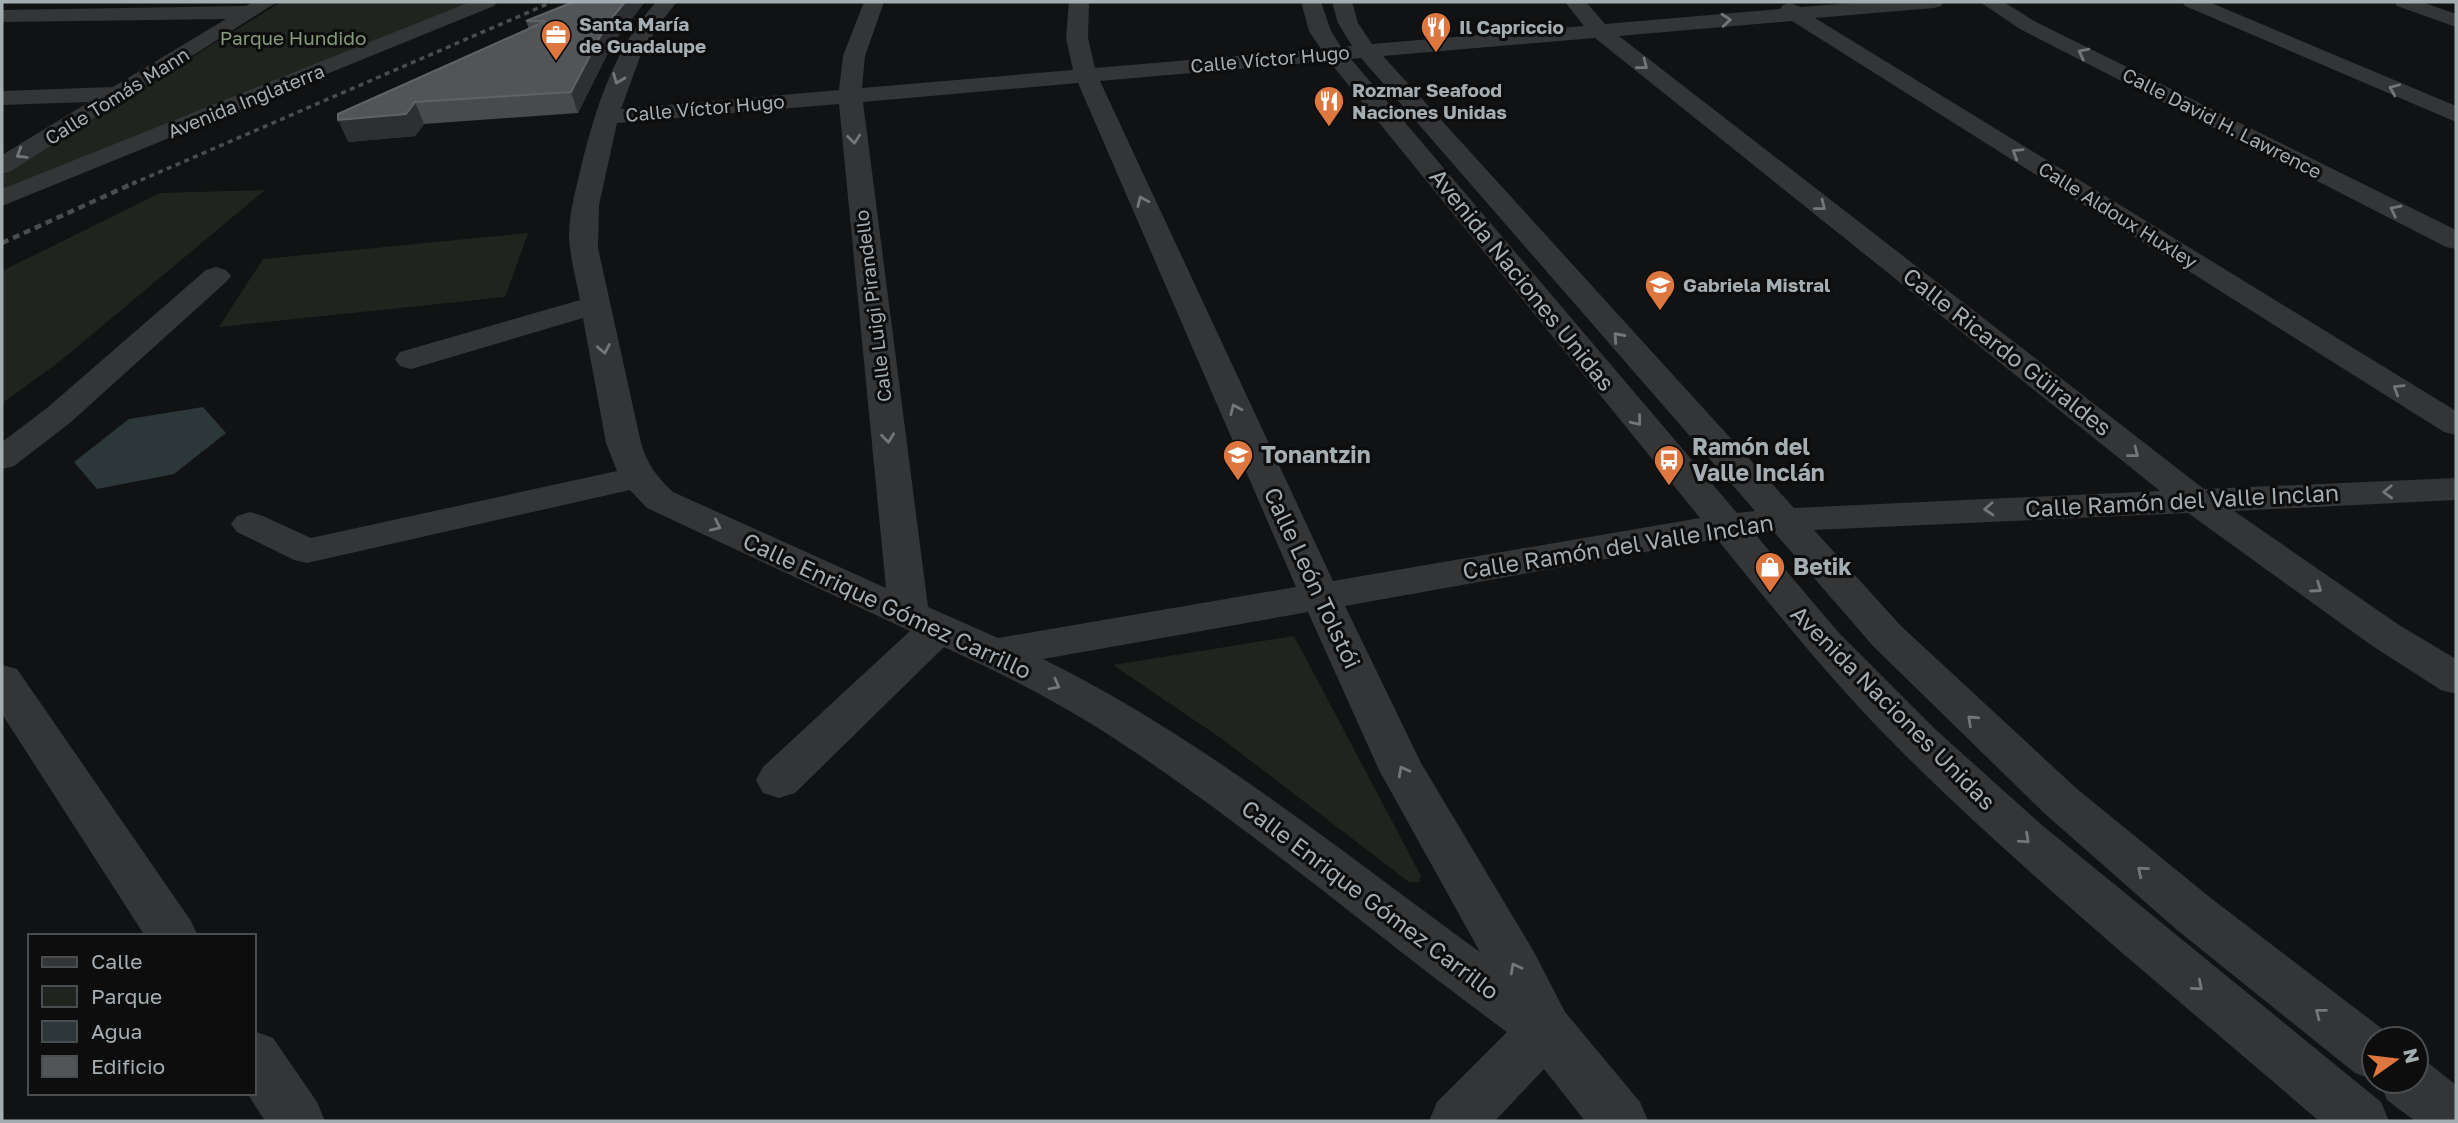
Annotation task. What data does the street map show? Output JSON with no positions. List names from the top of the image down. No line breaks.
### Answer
{"streets":{"street":["Calle Víctor Hugo","Calle Tomás Mann","Avenida Inglaterra","Calle David H. Lawrence","Calle Aldoux Huxley","Avenida Naciones Unidas","Calle Luigi Pirandello","Calle Ricardo Güiraldes","Calle Ramón del Valle Inclan","Calle León Tolstói","Calle Enrique Gómez Carrillo"]},"crossings":[["Calle Víctor Hugo","Calle Aldoux Huxley"],["Calle Víctor Hugo","Avenida Naciones Unidas"],["Calle Víctor Hugo","Calle Luigi Pirandello"],["Calle Víctor Hugo","Calle Ricardo Güiraldes"],["Calle Víctor Hugo","Calle León Tolstói"],["Calle Víctor Hugo","Calle Enrique Gómez Carrillo"],["Avenida Naciones Unidas","Calle Ramón del Valle Inclan"],["Calle Luigi Pirandello","Calle Enrique Gómez Carrillo"],["Calle Ricardo Güiraldes","Calle Ramón del Valle Inclan"],["Calle Ramón del Valle Inclan","Calle León Tolstói"],["Calle Ramón del Valle Inclan","Calle Enrique Gómez Carrillo"],["Calle León Tolstói","Calle Enrique Gómez Carrillo"]],"one_way":["Calle Luigi Pirandello","Calle Ricardo Güiraldes","Calle Ramón del Valle Inclan","Calle León Tolstói","Calle Enrique Gómez Carrillo"],"parks":["Parque Hundido"],"places":{"restaurant":["Il Capriccio","Rozmar Seafood Naciones Unidas"],"office":["Santa María de Guadalupe"],"school or university":["Gabriela Mistral","Tonantzin"],"bus stop":["Ramón del Valle Inclán"],"shop":["Betik"]},"legend":["Calle","Parque","Agua","Edificio"],"north":"right"}
